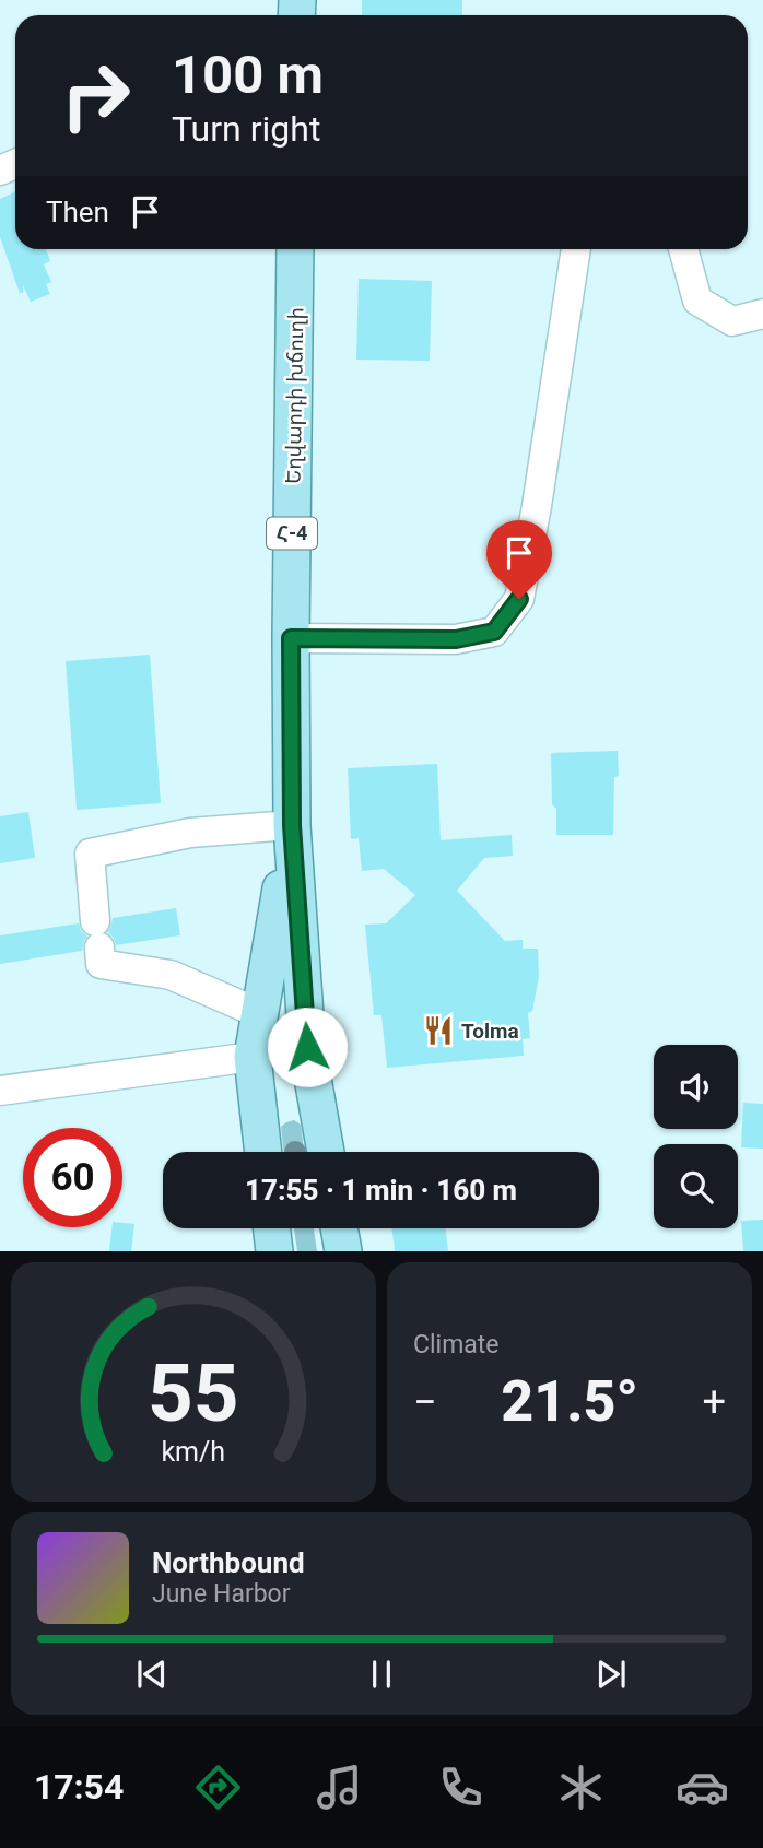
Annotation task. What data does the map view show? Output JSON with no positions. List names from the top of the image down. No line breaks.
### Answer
{"streets":{"main road":["Եղվարդի խճուղի","Հ-4"]},"places":{"restaurant":["Tolma"]},"page":{"turn":["100 m","Turn right"],"then":"Then","limit":"60","trip":"17:55 · 1 min · 160 m","tile":"Climate","heat":["−","21.5°","+"],"song":["Northbound","June Harbor"],"tabs":"17:54","gauge":["55","km/h"]}}
